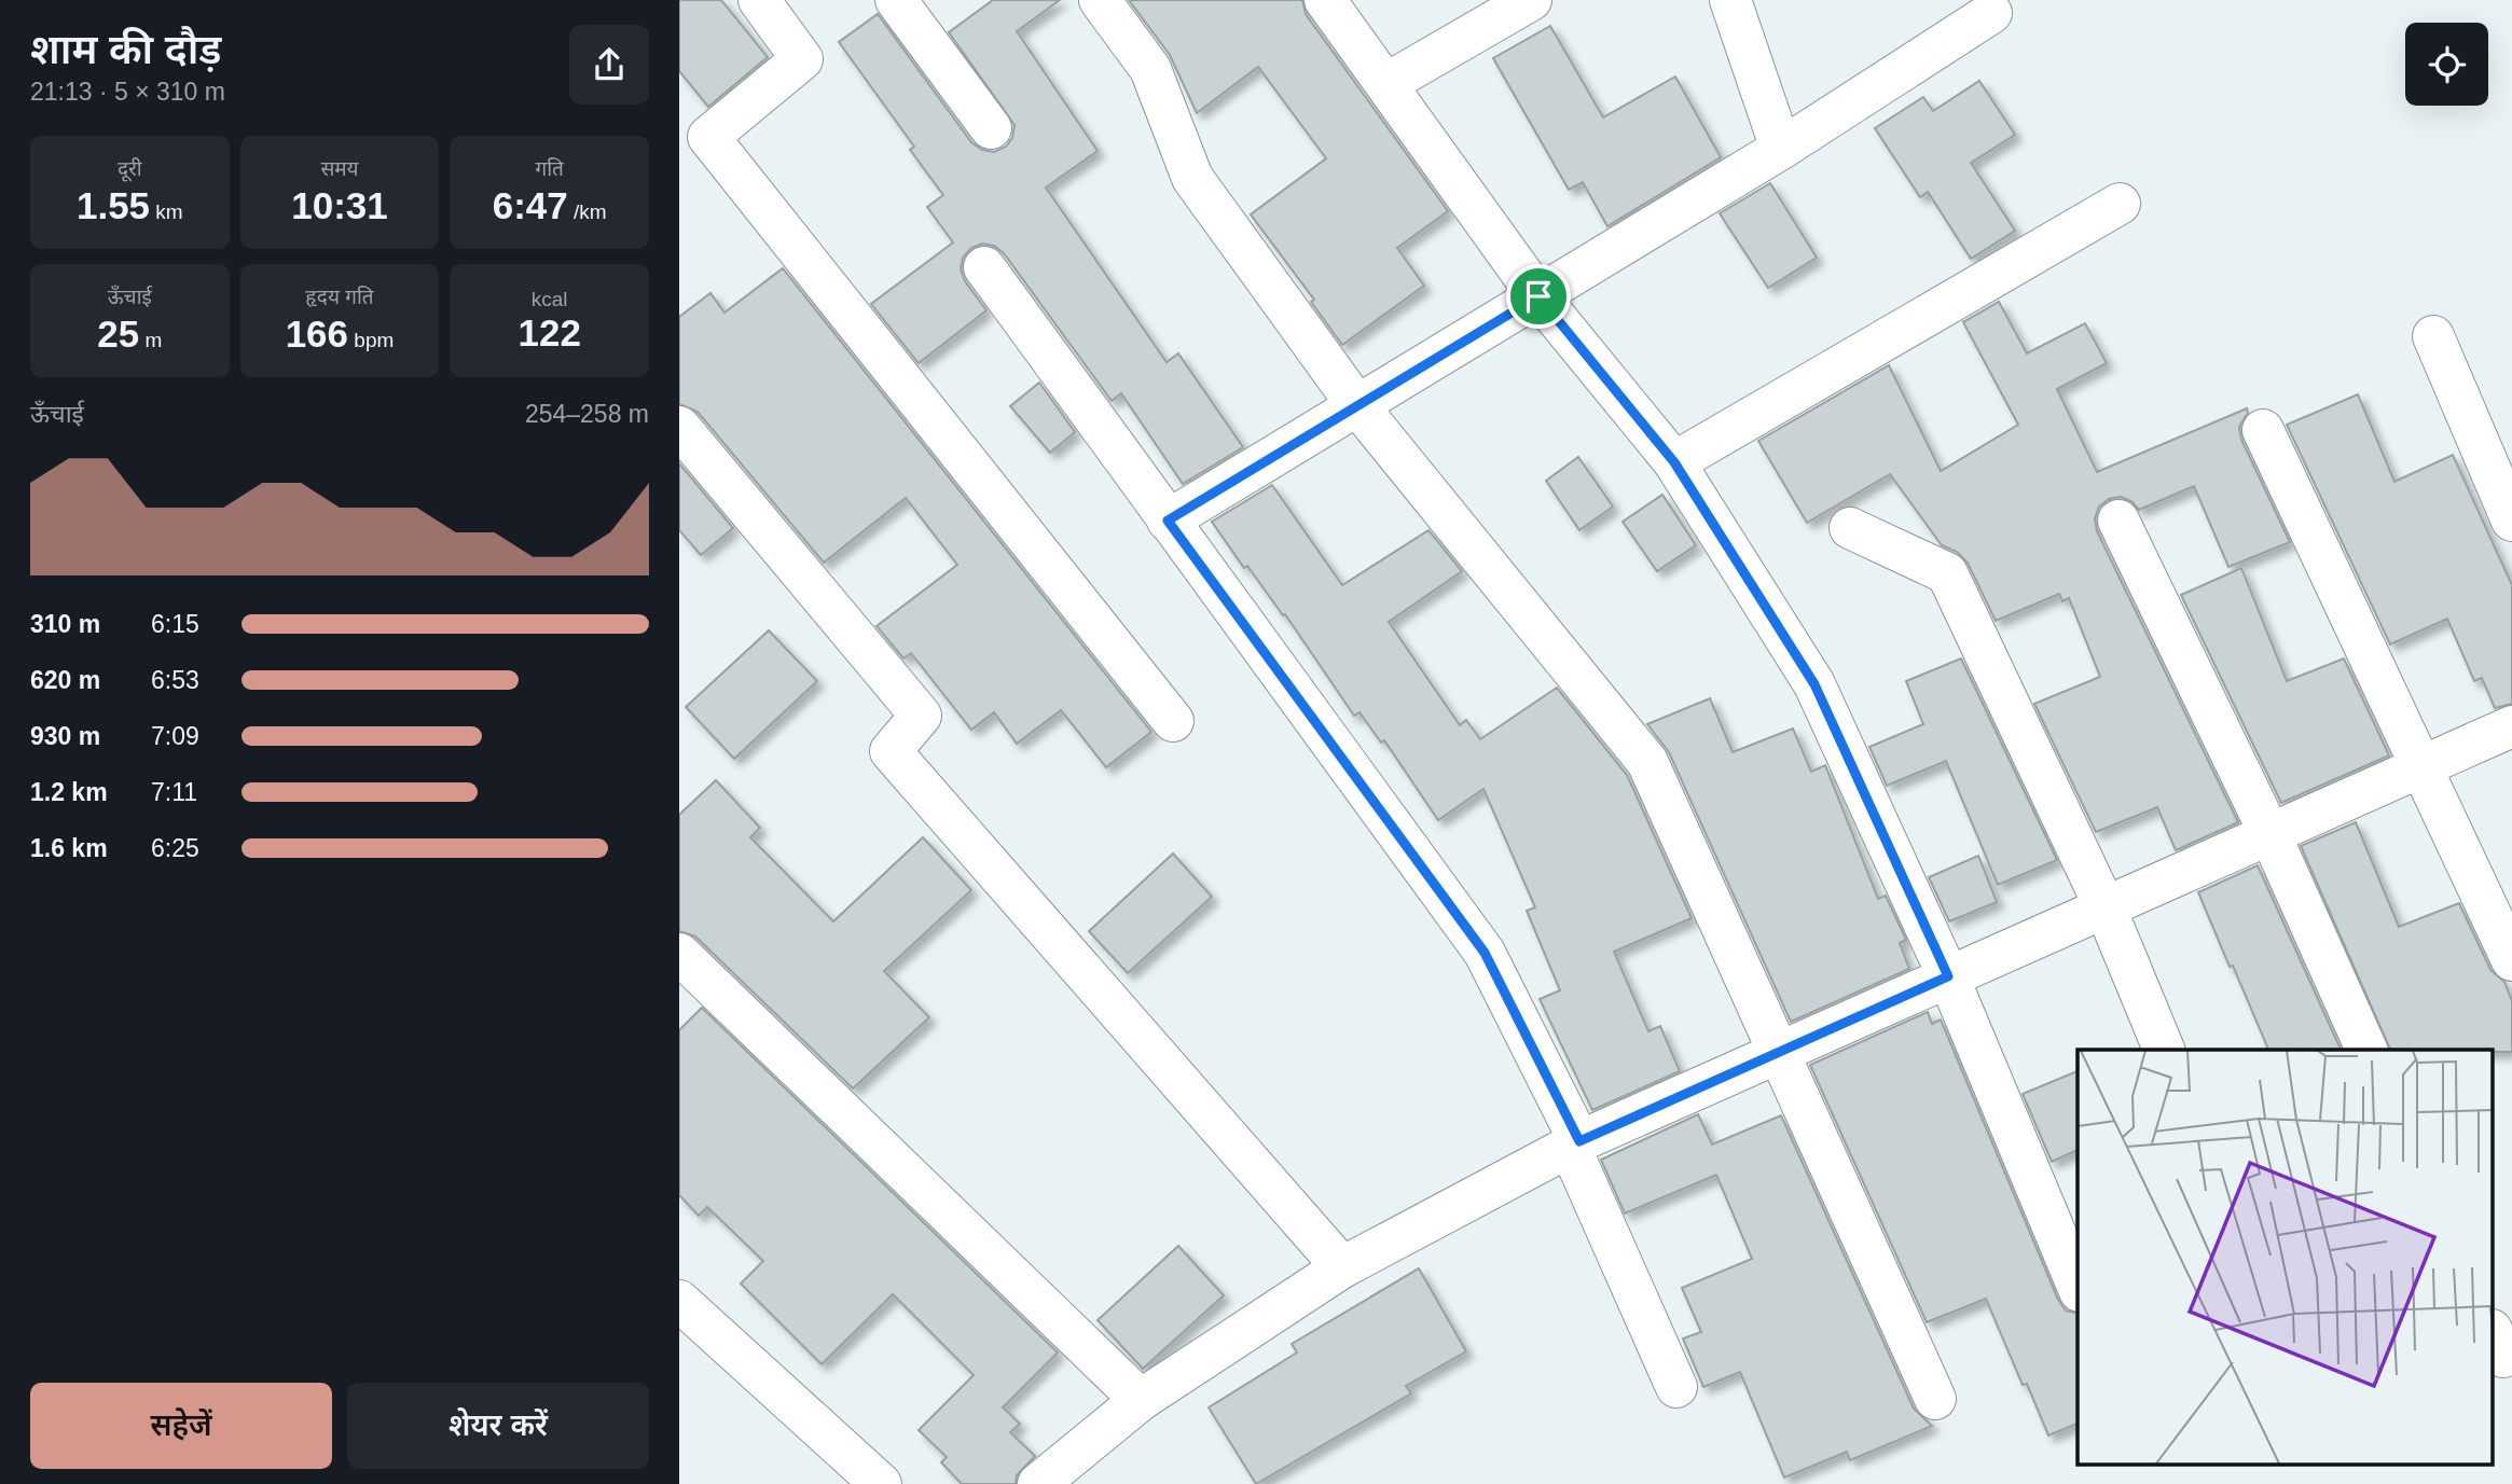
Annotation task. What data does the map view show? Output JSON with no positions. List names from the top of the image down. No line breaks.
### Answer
{"page":{"heading":["शाम की दौड़","21:13 · 5 × 310 m"],"stats":[["दूरी","1.55 km"],["समय","10:31"],["गति","6:47 /km"],["ऊँचाई","25 m"],["हृदय गति","166 bpm"],["kcal","122"]],"chart":["ऊँचाई","254–258 m"],"list":[{"name":"310 m","note":"6:15"},{"name":"620 m","note":"6:53"},{"name":"930 m","note":"7:09"},{"name":"1.2 km","note":"7:11"},{"name":"1.6 km","note":"6:25"}],"buttons":["सहेजें","शेयर करें"]}}
